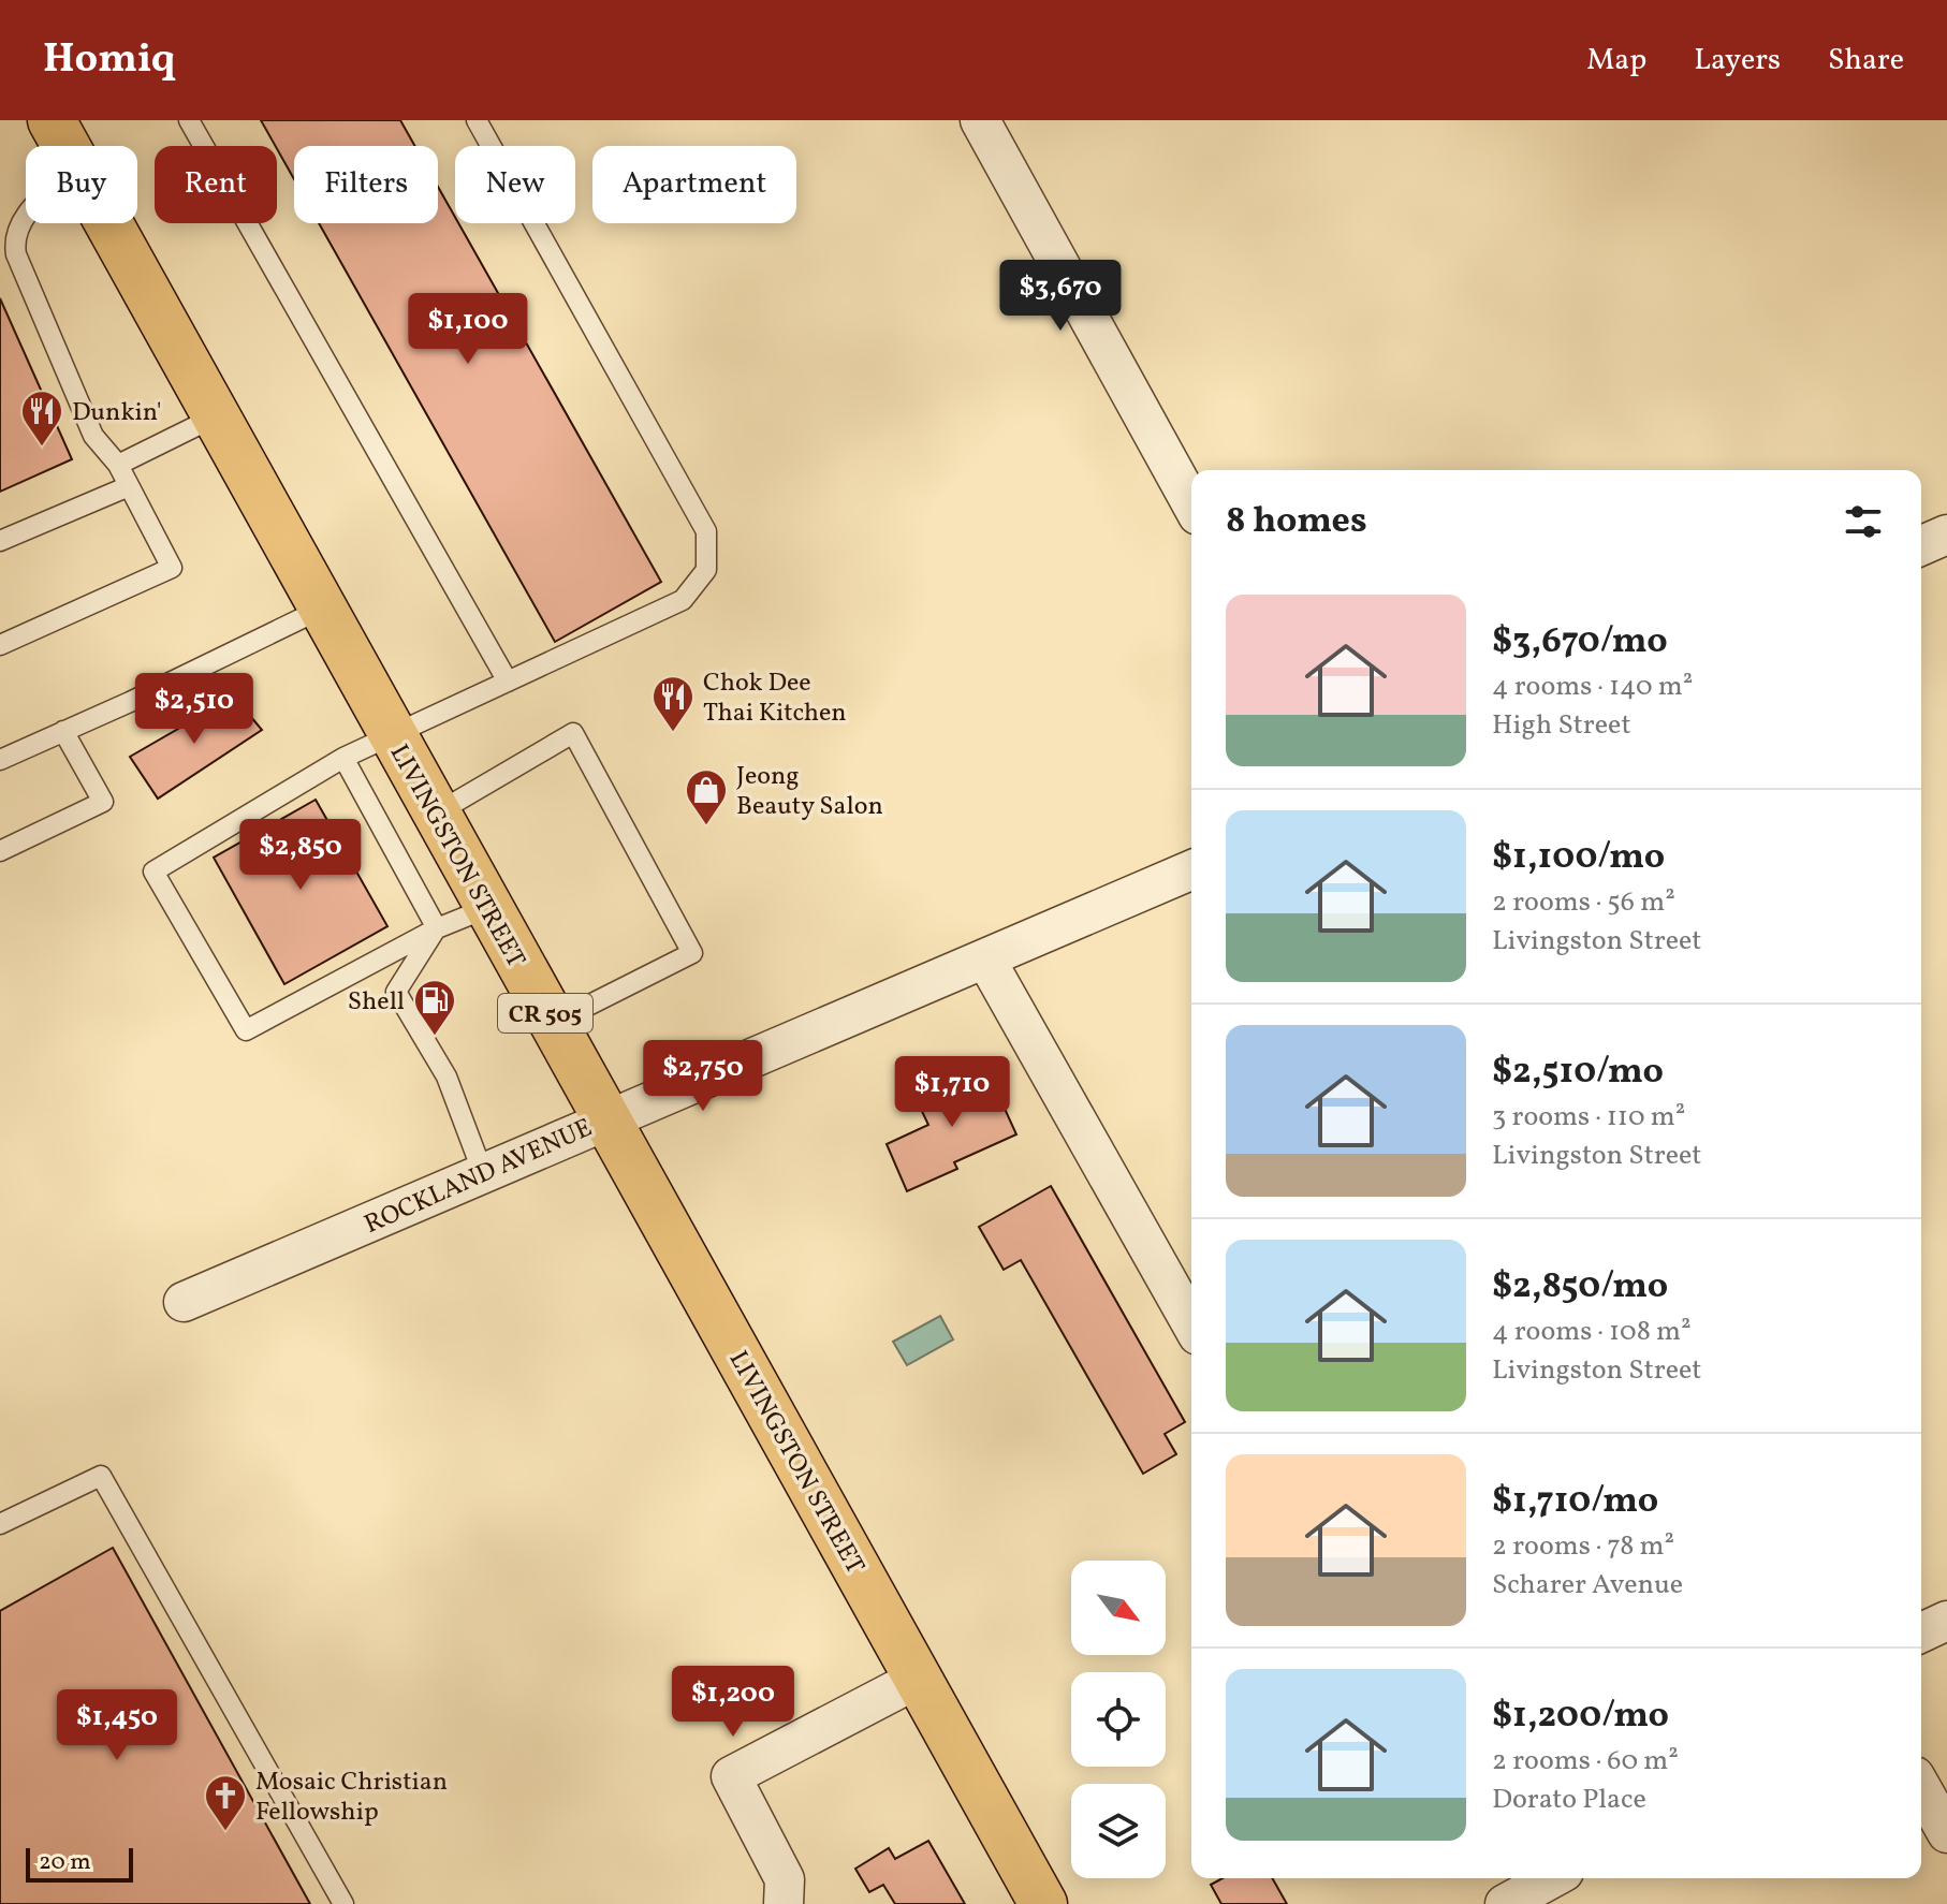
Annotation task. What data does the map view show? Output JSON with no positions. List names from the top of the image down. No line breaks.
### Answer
{"streets":{"main road":["LIVINGSTON STREET","CR 505"],"street":["ROCKLAND AVENUE"]},"crossings":[["LIVINGSTON STREET","ROCKLAND AVENUE"]],"places":{"restaurant":["Dunkin'","Chok Dee Thai Kitchen"],"shop":["Jeong Beauty Salon"],"fuel station":["Shell"],"church":["Mosaic Christian Fellowship"]},"scale_bar":"20 m","north":"bottom right","page":{"header":"Homiq","nav":["Map","Layers","Share"],"chip":["Buy","Rent","Filters","New","Apartment"],"price":["$3,670","$1,100","$2,510","$2,850","$2,750","$1,710","$1,200","$1,450"],"heading":"8 homes","list":[{"name":"$3,670/mo","note":"4 rooms · 140 m² · High Street"},{"name":"$1,100/mo","note":"2 rooms · 56 m² · Livingston Street"},{"name":"$2,510/mo","note":"3 rooms · 110 m² · Livingston Street"},{"name":"$2,850/mo","note":"4 rooms · 108 m² · Livingston Street"},{"name":"$1,710/mo","note":"2 rooms · 78 m² · Scharer Avenue"},{"name":"$1,200/mo","note":"2 rooms · 60 m² · Dorato Place"}],"scale":"20 m"}}
